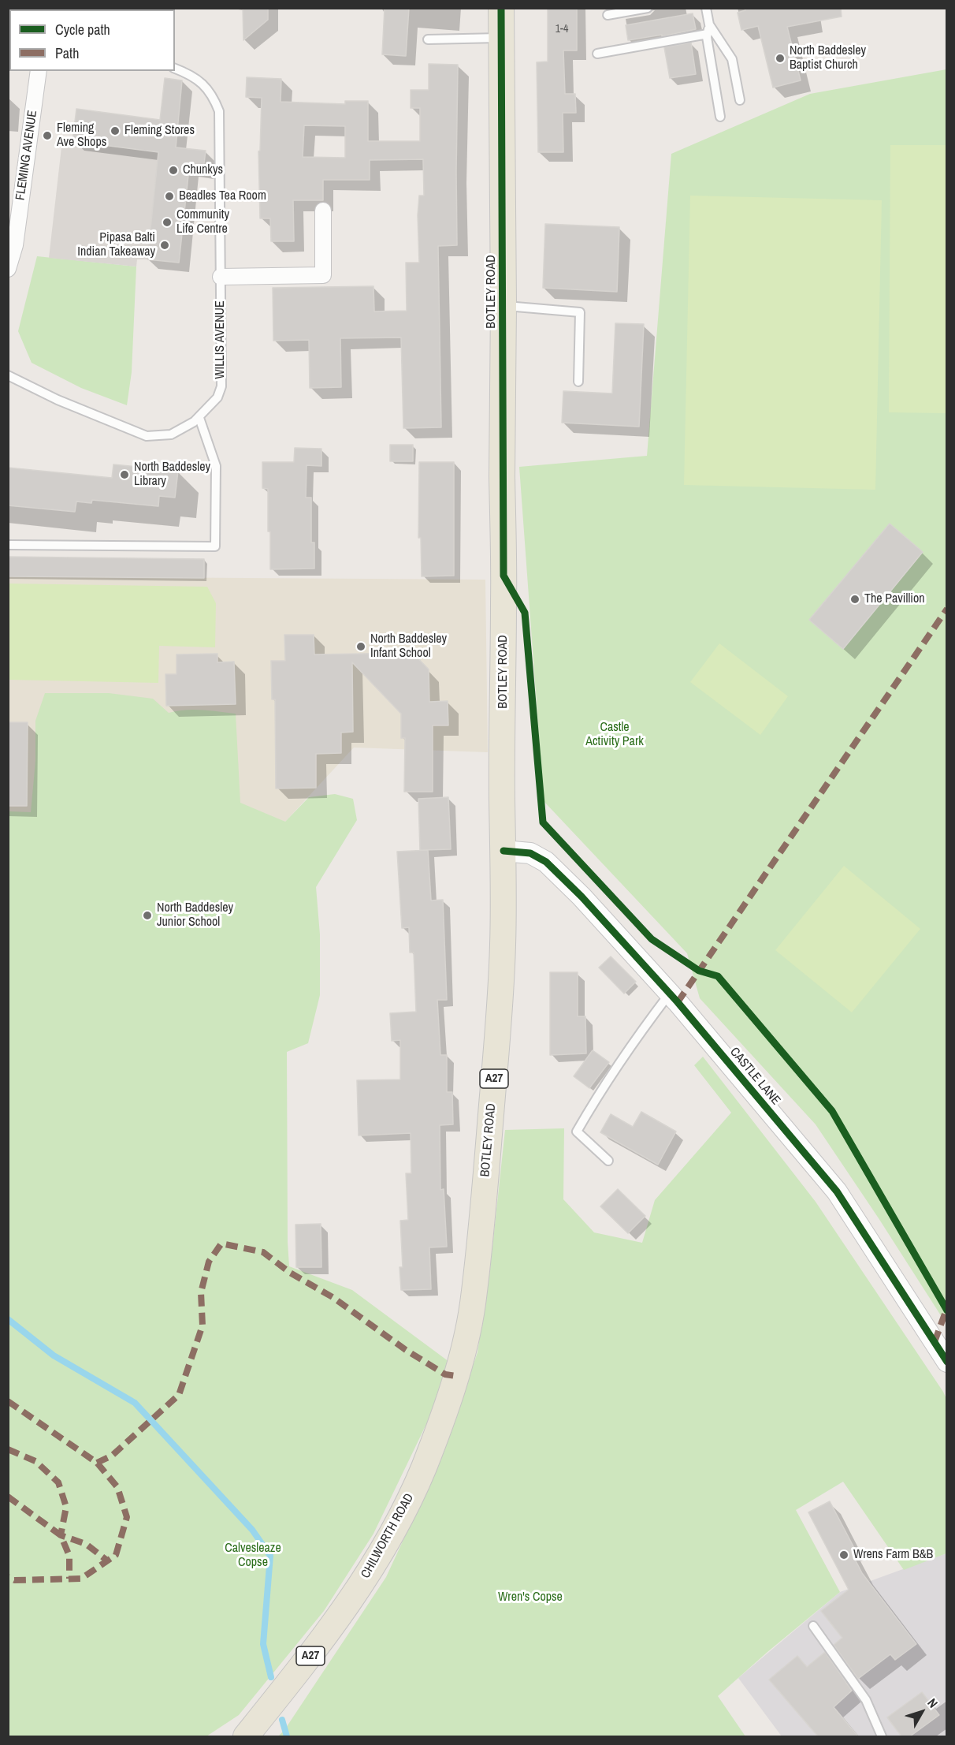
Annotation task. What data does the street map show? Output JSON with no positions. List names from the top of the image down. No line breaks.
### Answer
{"streets":{"main road":["BOTLEY ROAD","A27","CHILWORTH ROAD"],"street":["FLEMING AVENUE","CASTLE LANE"],"lane":["WILLIS AVENUE"]},"crossings":[["BOTLEY ROAD","CASTLE LANE"],["BOTLEY ROAD","CHILWORTH ROAD"]],"parks":["Castle Activity Park","Calvesleaze Copse","Wren's Copse"],"places":["North Baddesley Baptist Church","Fleming Stores","Fleming Ave Shops","Chunkys","Beadles Tea Room","Community Life Centre","Pipasa Balti Indian Takeaway","North Baddesley Library","The Pavillion","North Baddesley Infant School","North Baddesley Junior School","Wrens Farm B&B"],"house_numbers":["1-4"],"legend":["Cycle path","Path"],"north":"top right"}
